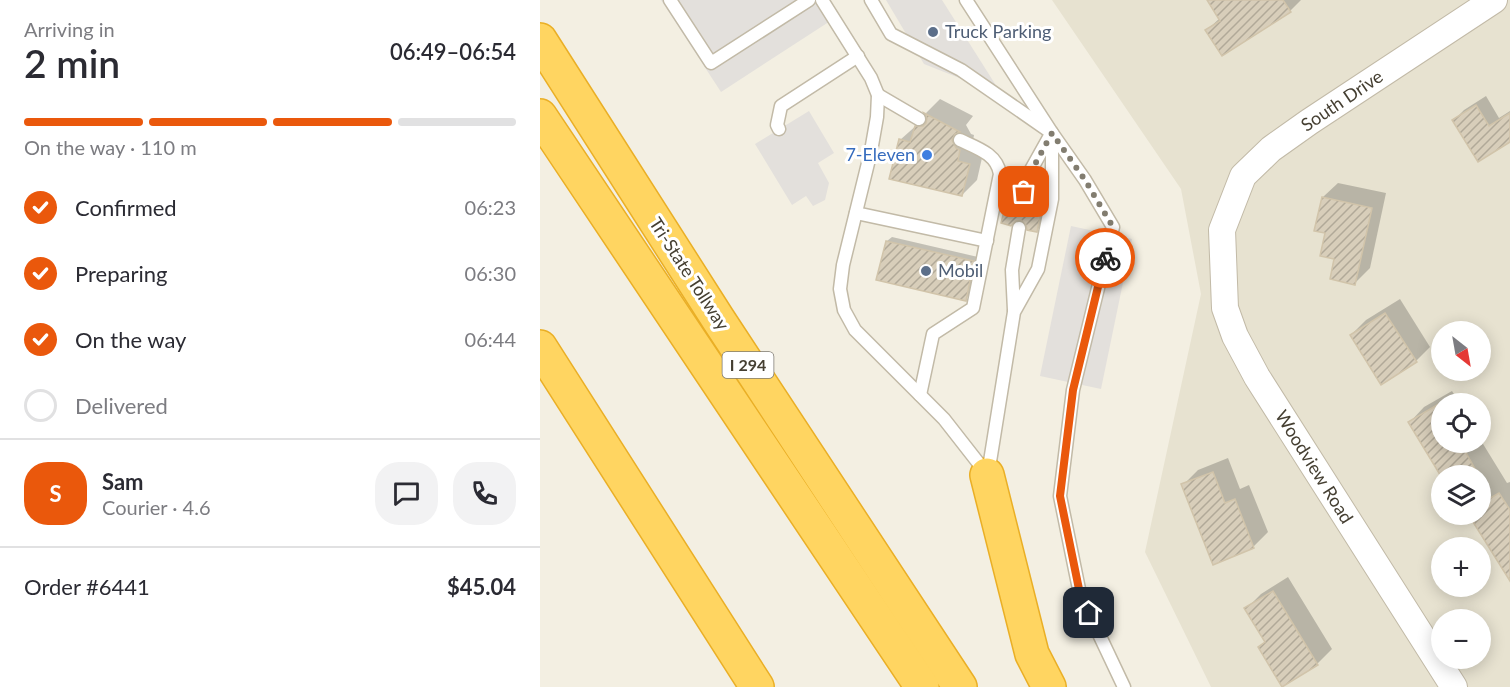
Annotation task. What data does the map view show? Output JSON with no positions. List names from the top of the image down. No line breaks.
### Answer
{"streets":{"highway":["Tri-State Tollway","I 294"],"street":["South Drive","Woodview Road"]},"crossings":[["South Drive","Woodview Road"]],"places":["Truck Parking","7-Eleven","Mobil"],"north":"bottom right","page":{"heading":["2 min","Arriving in","06:49–06:54"],"panel":["Sam","Courier · 4.6","Order #6441","$45.04"],"bar":"On the way · 110 m","list":[["Confirmed","06:23"],["Preparing","06:30"],["On the way","06:44"],"Delivered"],"map_buttons":["+","−"],"round":"S"}}
